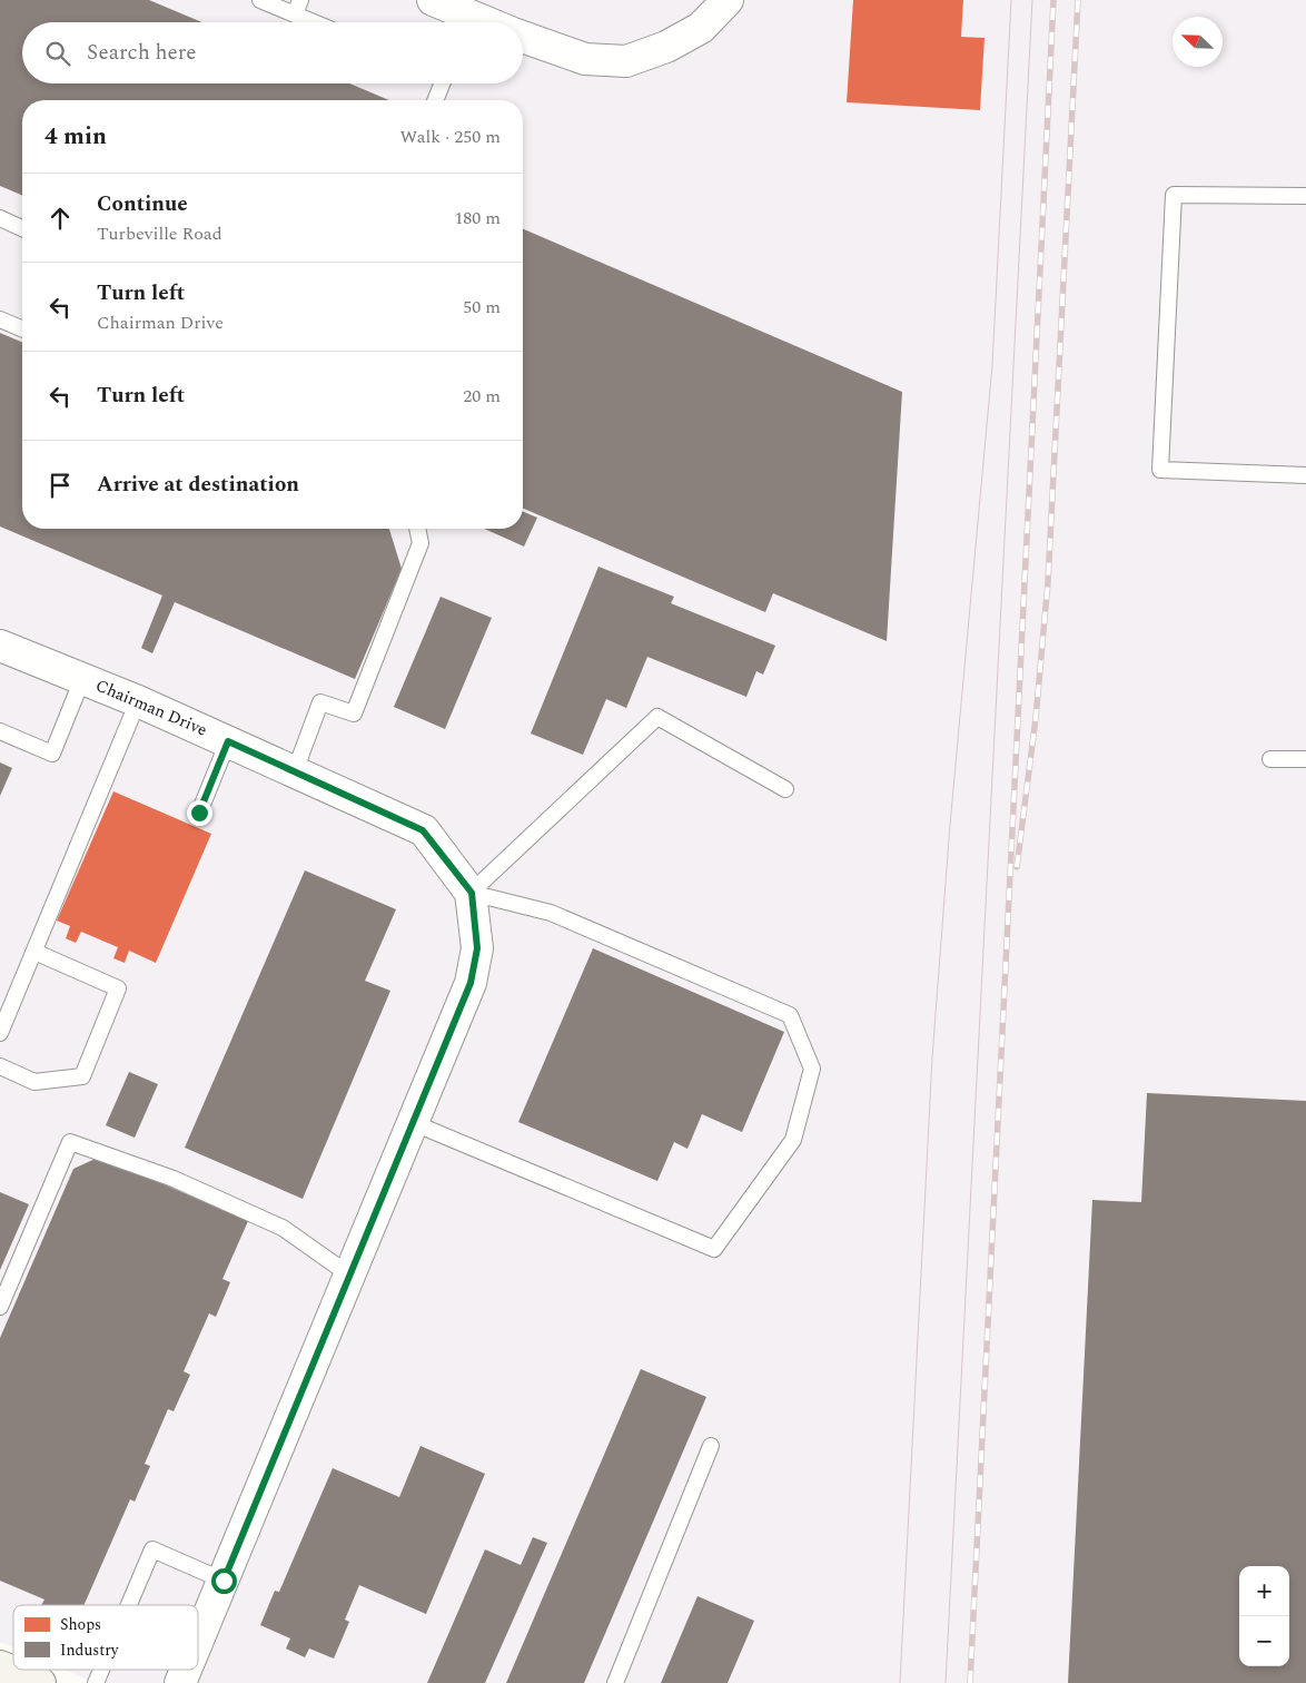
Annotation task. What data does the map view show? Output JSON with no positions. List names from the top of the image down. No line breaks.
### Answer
{"streets":{"street":["Chairman Drive"]},"legend":["Shops","Industry"],"north":"top left","page":{"search":"Search here","heading":["4 min","Walk · 250 m"],"list":[["Continue","Turbeville Road","180 m"],["Turn left","Chairman Drive","50 m"],["Turn left","20 m"],"Arrive at destination"],"map_buttons":["+","−"]}}
